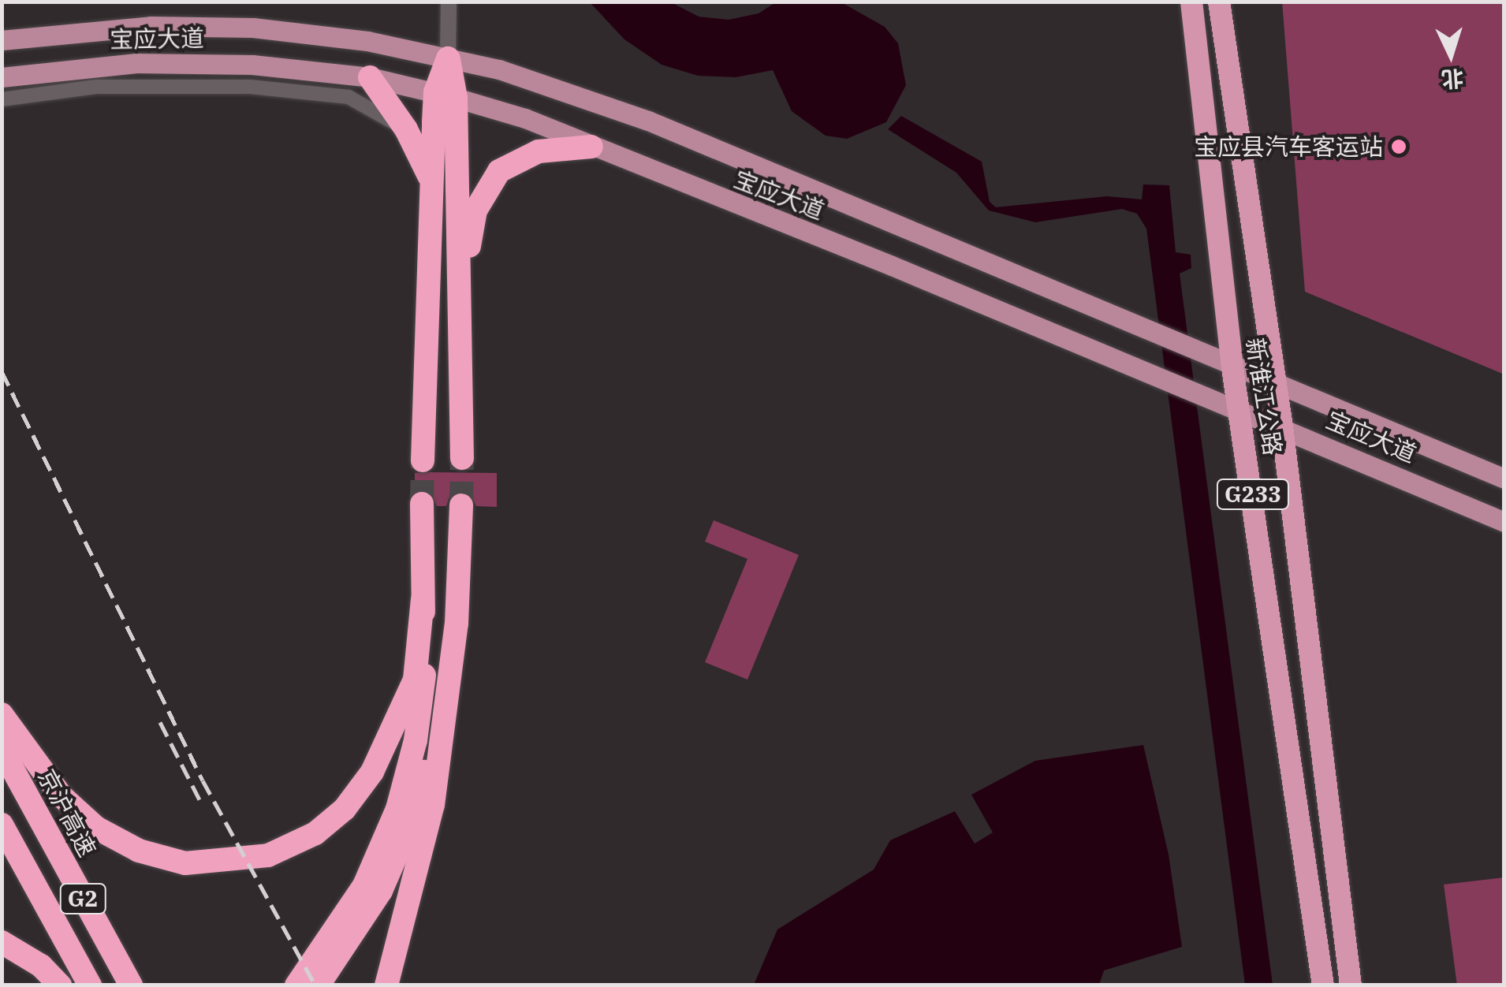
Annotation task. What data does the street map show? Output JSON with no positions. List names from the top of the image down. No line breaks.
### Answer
{"streets":{"highway":["新淮江公路","G233","京沪高速","G2"],"main road":["宝应大道"]},"crossings":[["宝应大道","新淮江公路"]],"places":["宝应县汽车客运站"],"north":"bottom"}
